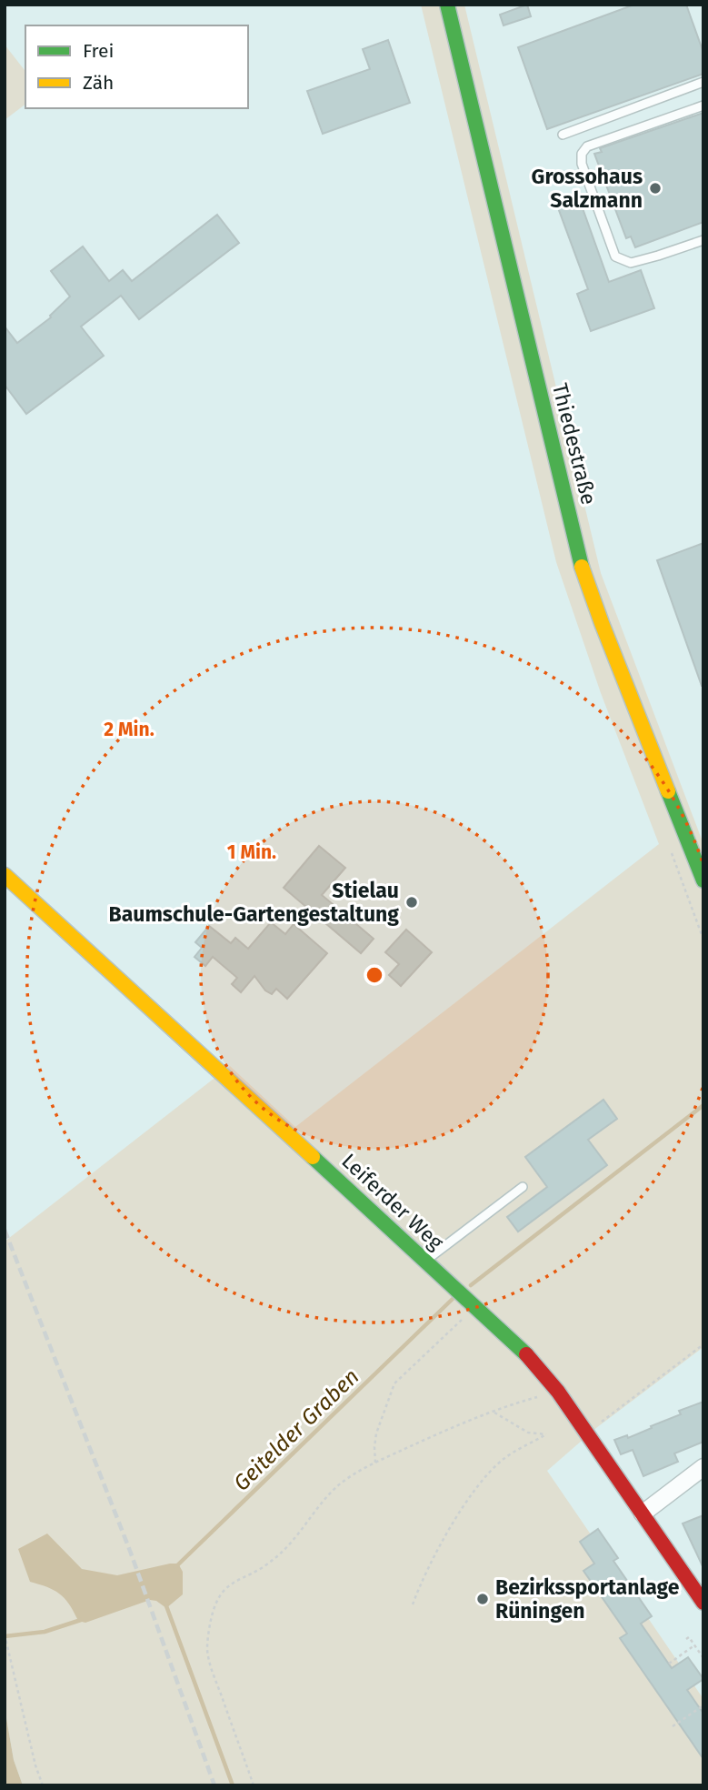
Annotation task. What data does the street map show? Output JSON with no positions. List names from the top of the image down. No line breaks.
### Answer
{"streets":{"street":["Thiedestraße","Leiferder Weg"]},"water":["Geitelder Graben"],"places":["Grossohaus Salzmann","Stielau Baumschule-Gartengestaltung","Bezirkssportanlage Rüningen"],"legend":["Frei","Zäh"],"rings":["2 Min.","1 Min."]}
